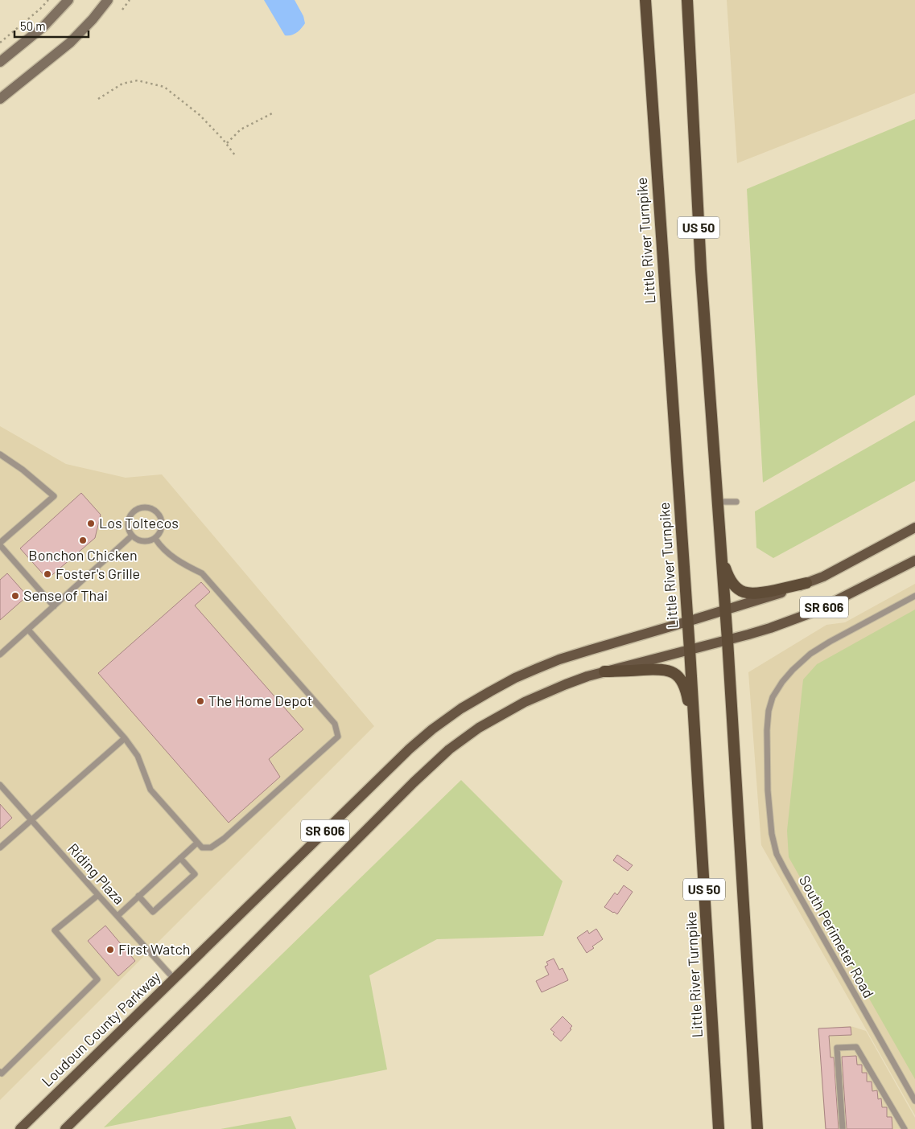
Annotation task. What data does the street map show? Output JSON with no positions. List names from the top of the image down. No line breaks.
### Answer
{"streets":{"highway":["US 50","Little River Turnpike"],"main road":["SR 606","Loudoun County Parkway"],"lane":["Riding Plaza","South Perimeter Road"]},"crossings":[["US 50","SR 606"],["US 50","Loudoun County Parkway"],["Little River Turnpike","SR 606"],["Little River Turnpike","Loudoun County Parkway"],["Riding Plaza","Loudoun County Parkway"]],"places":["Los Toltecos","Bonchon Chicken","Foster's Grille","Sense of Thai","The Home Depot","First Watch"],"scale_bar":"50 m"}
